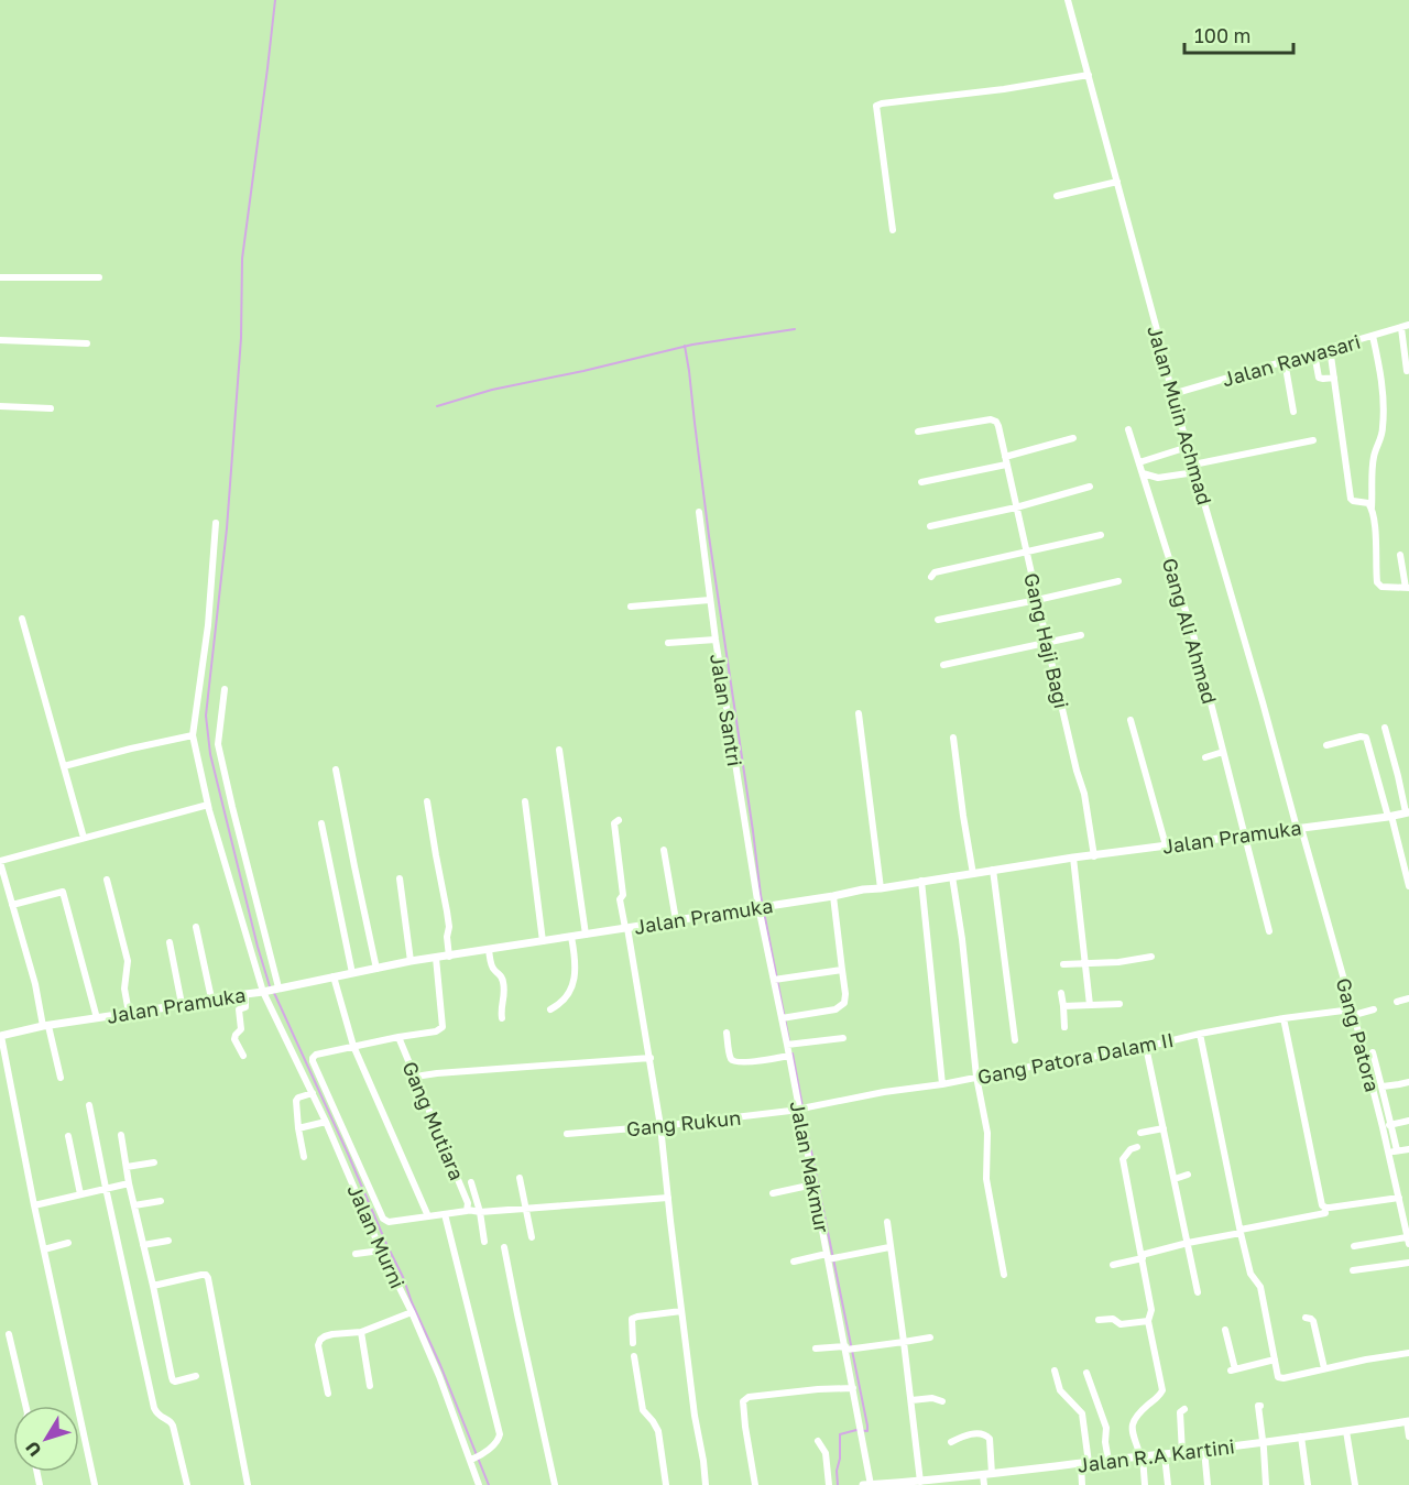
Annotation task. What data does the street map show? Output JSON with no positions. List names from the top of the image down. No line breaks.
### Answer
{"streets":{"street":["Jalan Rawasari","Jalan Muin Achmad","Gang Ali Ahmad","Gang Haji Bagi","Jalan Santri","Jalan Pramuka","Gang Patora","Gang Patora Dalam II","Gang Mutiara","Gang Rukun","Jalan Makmur","Jalan Murni","Jalan R.A Kartini"]},"crossings":[["Jalan Rawasari","Jalan Muin Achmad"],["Jalan Muin Achmad","Jalan Pramuka"],["Jalan Muin Achmad","Gang Patora"],["Gang Ali Ahmad","Jalan Pramuka"],["Gang Haji Bagi","Jalan Pramuka"],["Jalan Santri","Jalan Pramuka"],["Jalan Santri","Jalan Makmur"],["Jalan Pramuka","Gang Patora"],["Jalan Pramuka","Jalan Makmur"],["Jalan Pramuka","Jalan Murni"],["Gang Patora","Gang Patora Dalam II"],["Gang Patora Dalam II","Gang Rukun"],["Gang Patora Dalam II","Jalan Makmur"],["Gang Mutiara","Jalan Murni"],["Gang Rukun","Jalan Makmur"],["Jalan Makmur","Jalan R.A Kartini"]],"scale_bar":"100 m","north":"bottom left"}
